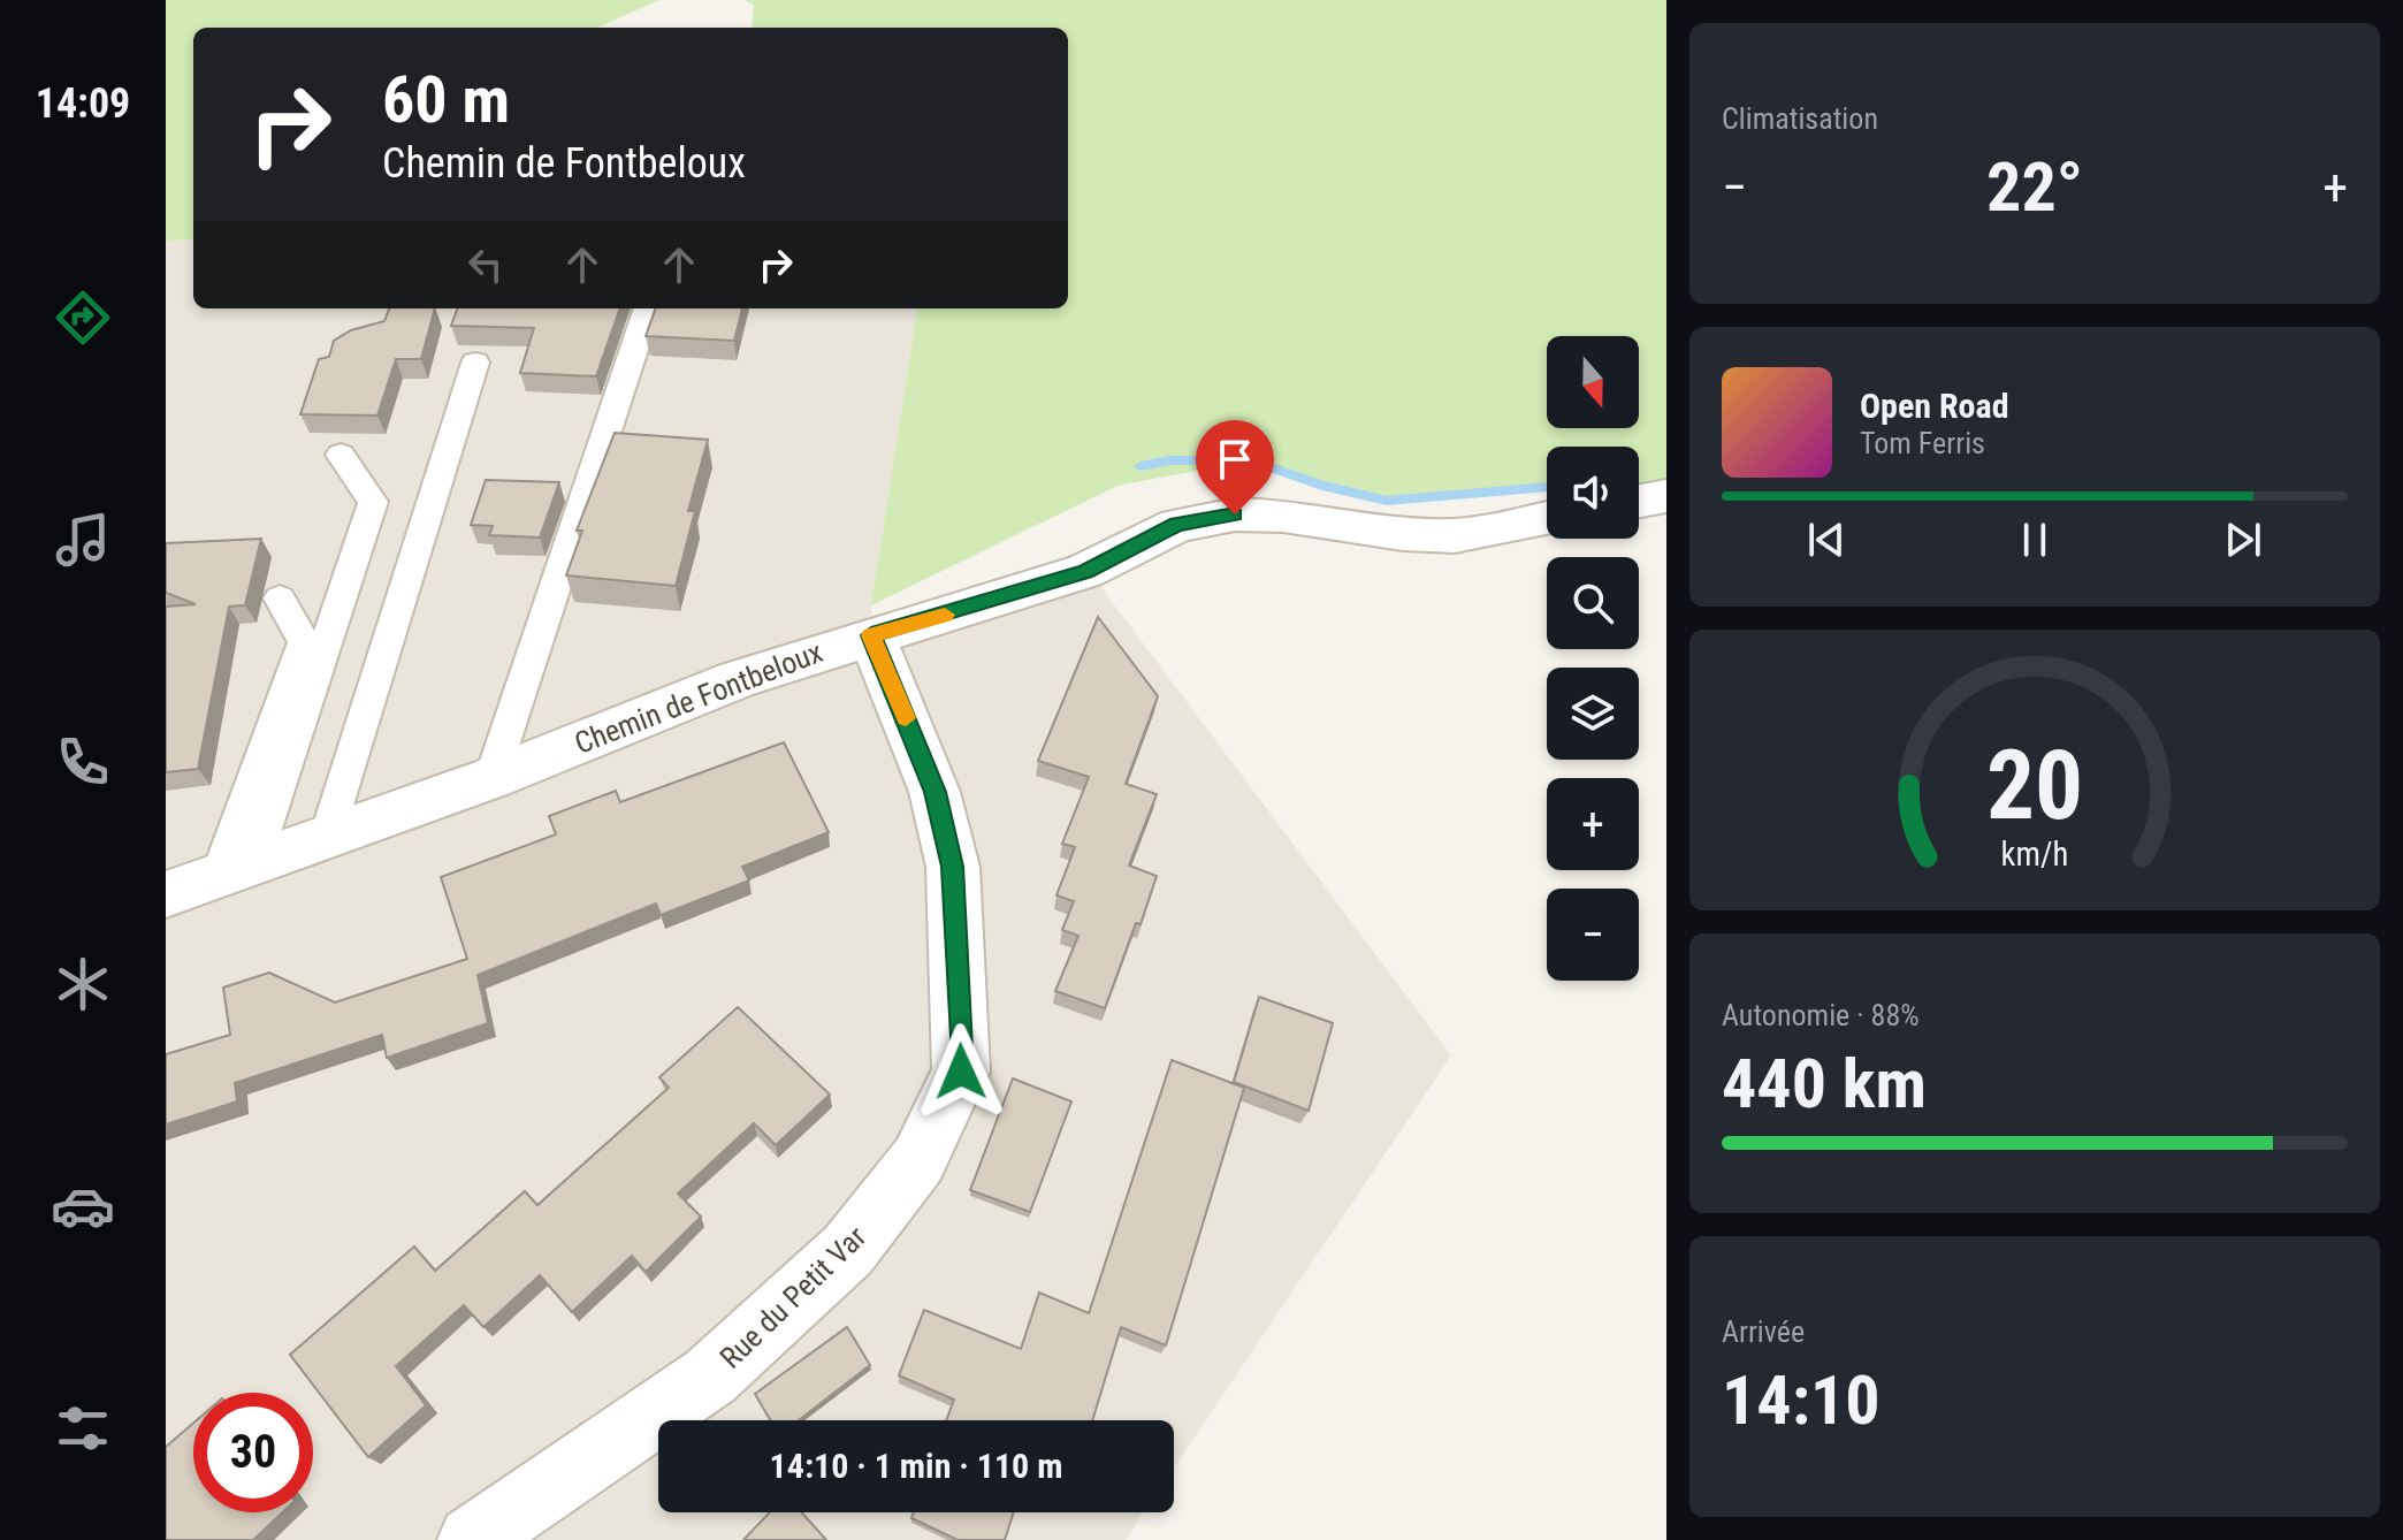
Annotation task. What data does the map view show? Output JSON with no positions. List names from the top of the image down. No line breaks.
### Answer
{"streets":{"street":["Chemin de Fontbeloux","Rue du Petit Var"]},"crossings":[["Chemin de Fontbeloux","Rue du Petit Var"]],"north":"bottom","page":{"tabs":"14:09","tile":["Climatisation",["Autonomie · 88%","440 km"],["Arrivée","14:10"]],"turn":["60 m","Chemin de Fontbeloux"],"heat":["−","22°","+"],"map_buttons":["+","−"],"song":["Open Road","Tom Ferris"],"limit":"30","trip":"14:10 · 1 min · 110 m","gauge":["20","km/h"]}}
